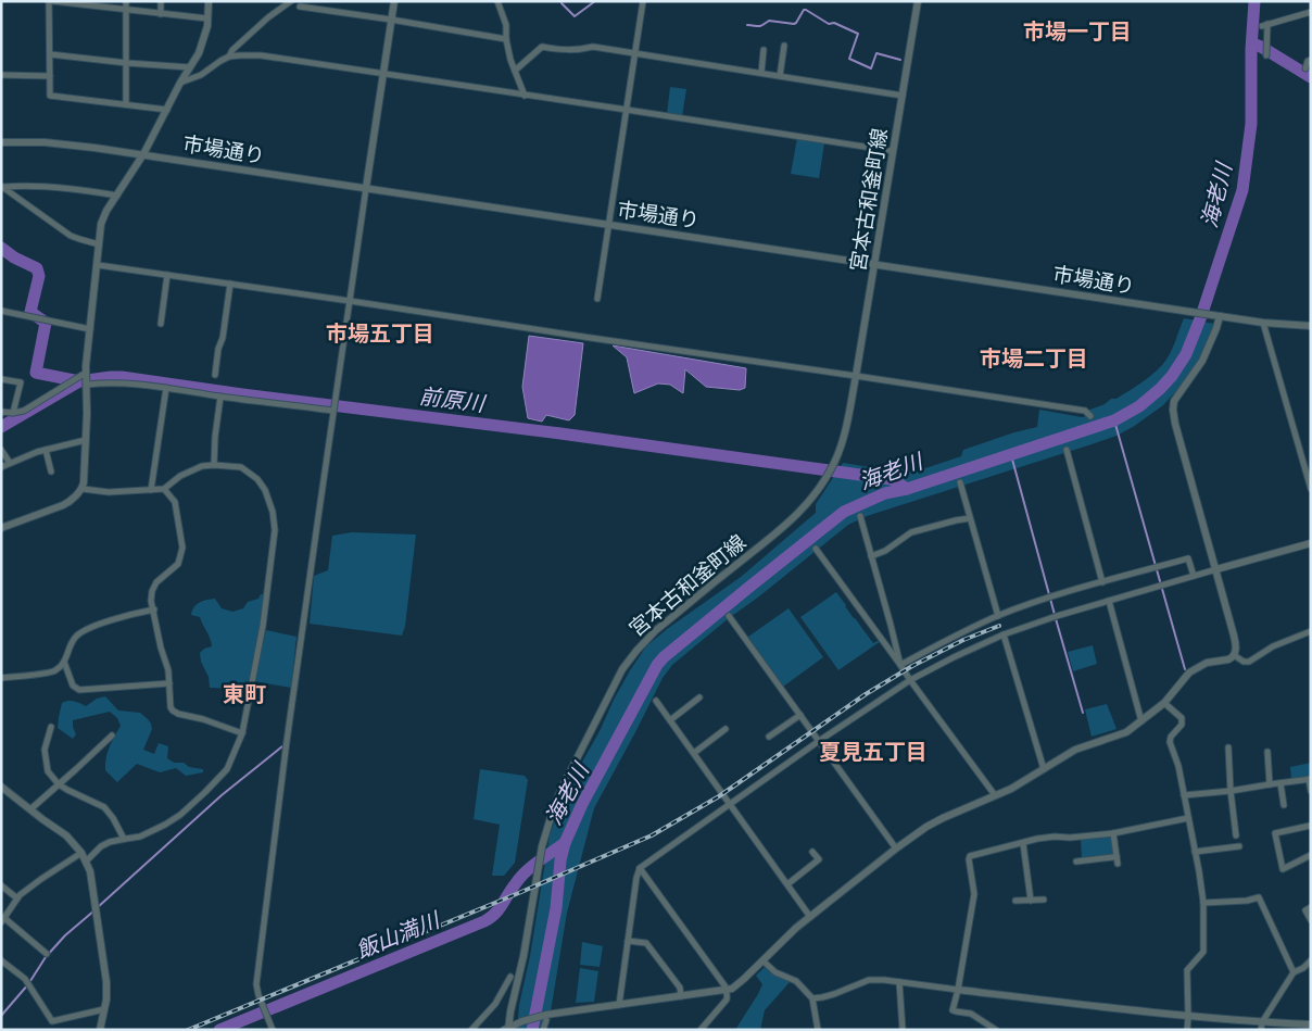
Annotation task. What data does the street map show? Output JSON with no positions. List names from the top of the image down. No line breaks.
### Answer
{"streets":{"street":["市場通り","宮本古和釜町線"]},"crossings":[["市場通り","宮本古和釜町線"]],"districts":["市場一丁目","市場五丁目","市場二丁目","東町","夏見五丁目"],"water":["海老川","前原川","飯山満川"]}
